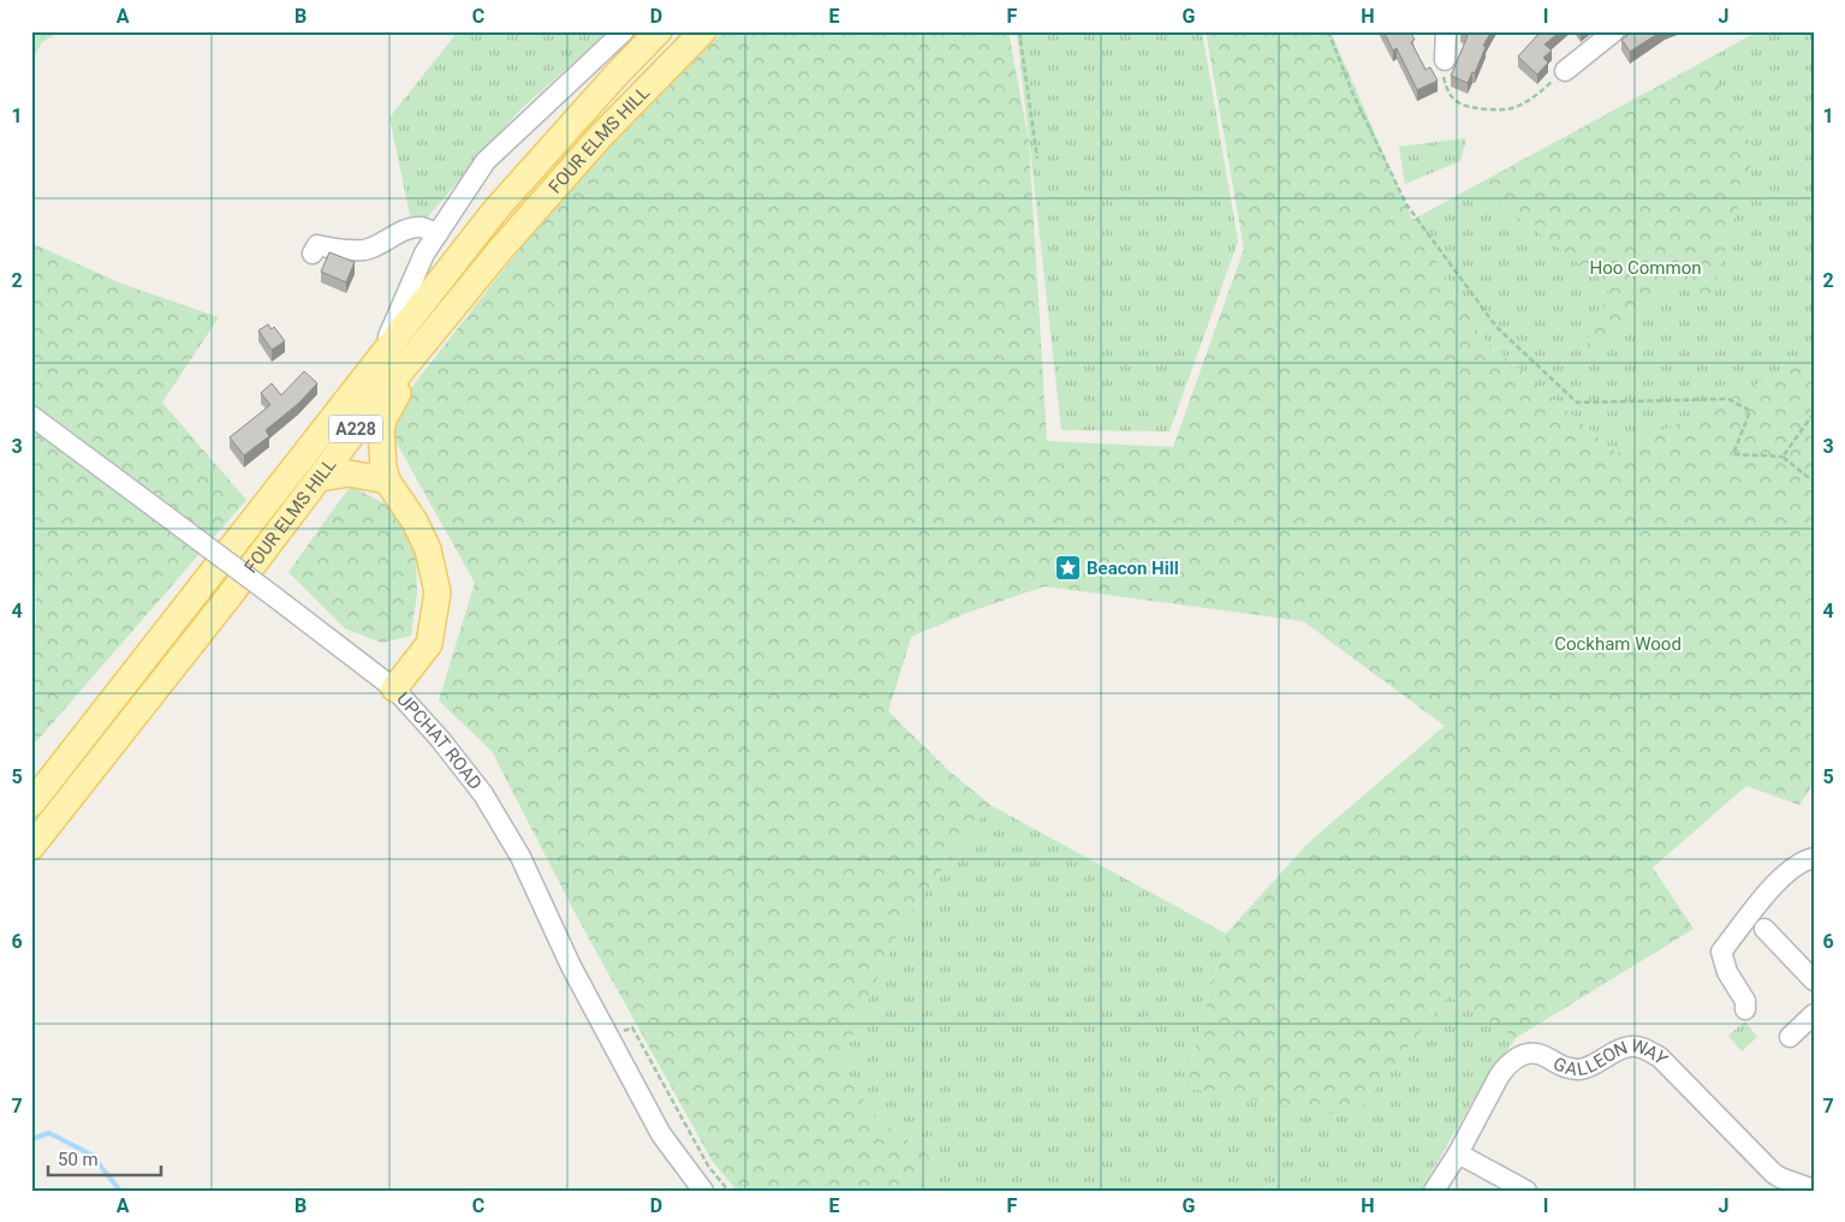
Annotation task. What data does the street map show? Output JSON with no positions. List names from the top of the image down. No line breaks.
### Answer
{"streets":{"main road":["FOUR ELMS HILL","A228"],"street":["UPCHAT ROAD","GALLEON WAY"]},"parks":["Hoo Common","Cockham Wood"],"places":{"place":["Beacon Hill"]},"scale_bar":"50 m","grid":{"columns":["A","B","C","D","E","F","G","H","I","J"],"rows":["1","2","3","4","5","6","7"]}}
